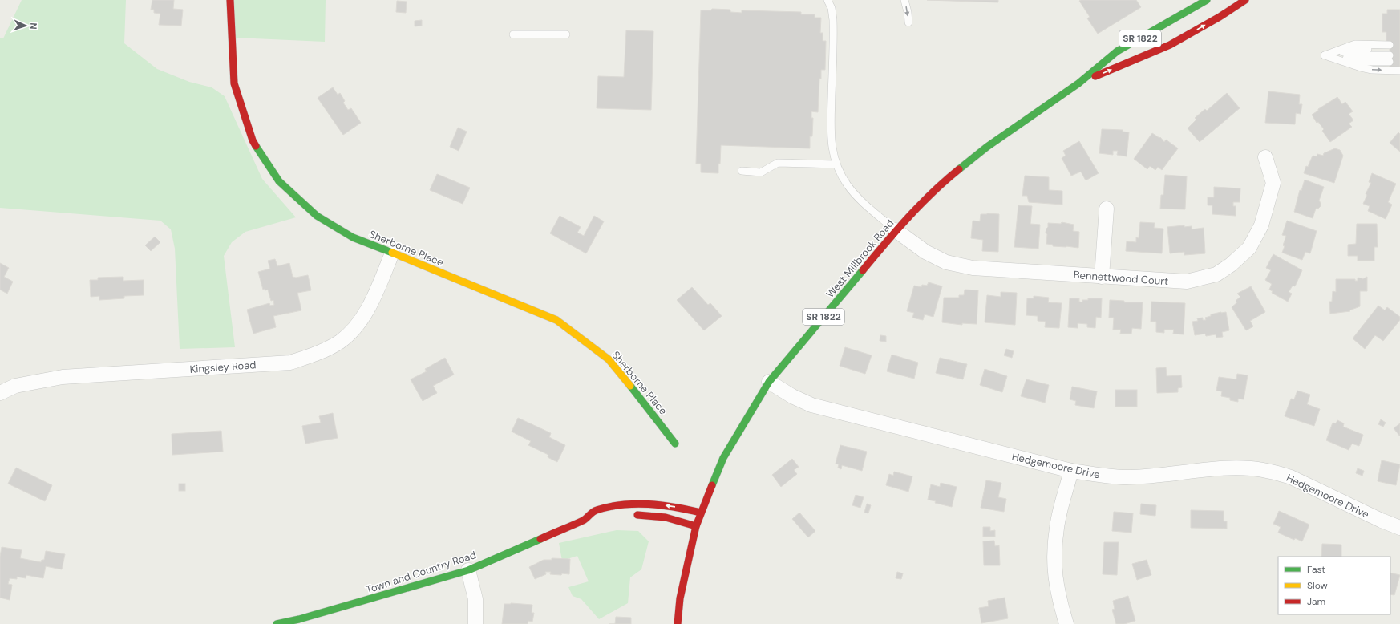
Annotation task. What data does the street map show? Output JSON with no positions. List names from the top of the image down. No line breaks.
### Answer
{"streets":{"street":["SR 1822","Sherborne Place","West Millbrook Road","Bennettwood Court","Kingsley Road","Hedgemoore Drive","Town and Country Road"]},"crossings":[["Sherborne Place","Kingsley Road"],["West Millbrook Road","Bennettwood Court"],["West Millbrook Road","Hedgemoore Drive"],["West Millbrook Road","Town and Country Road"]],"legend":["Fast","Slow","Jam"],"north":"right"}
